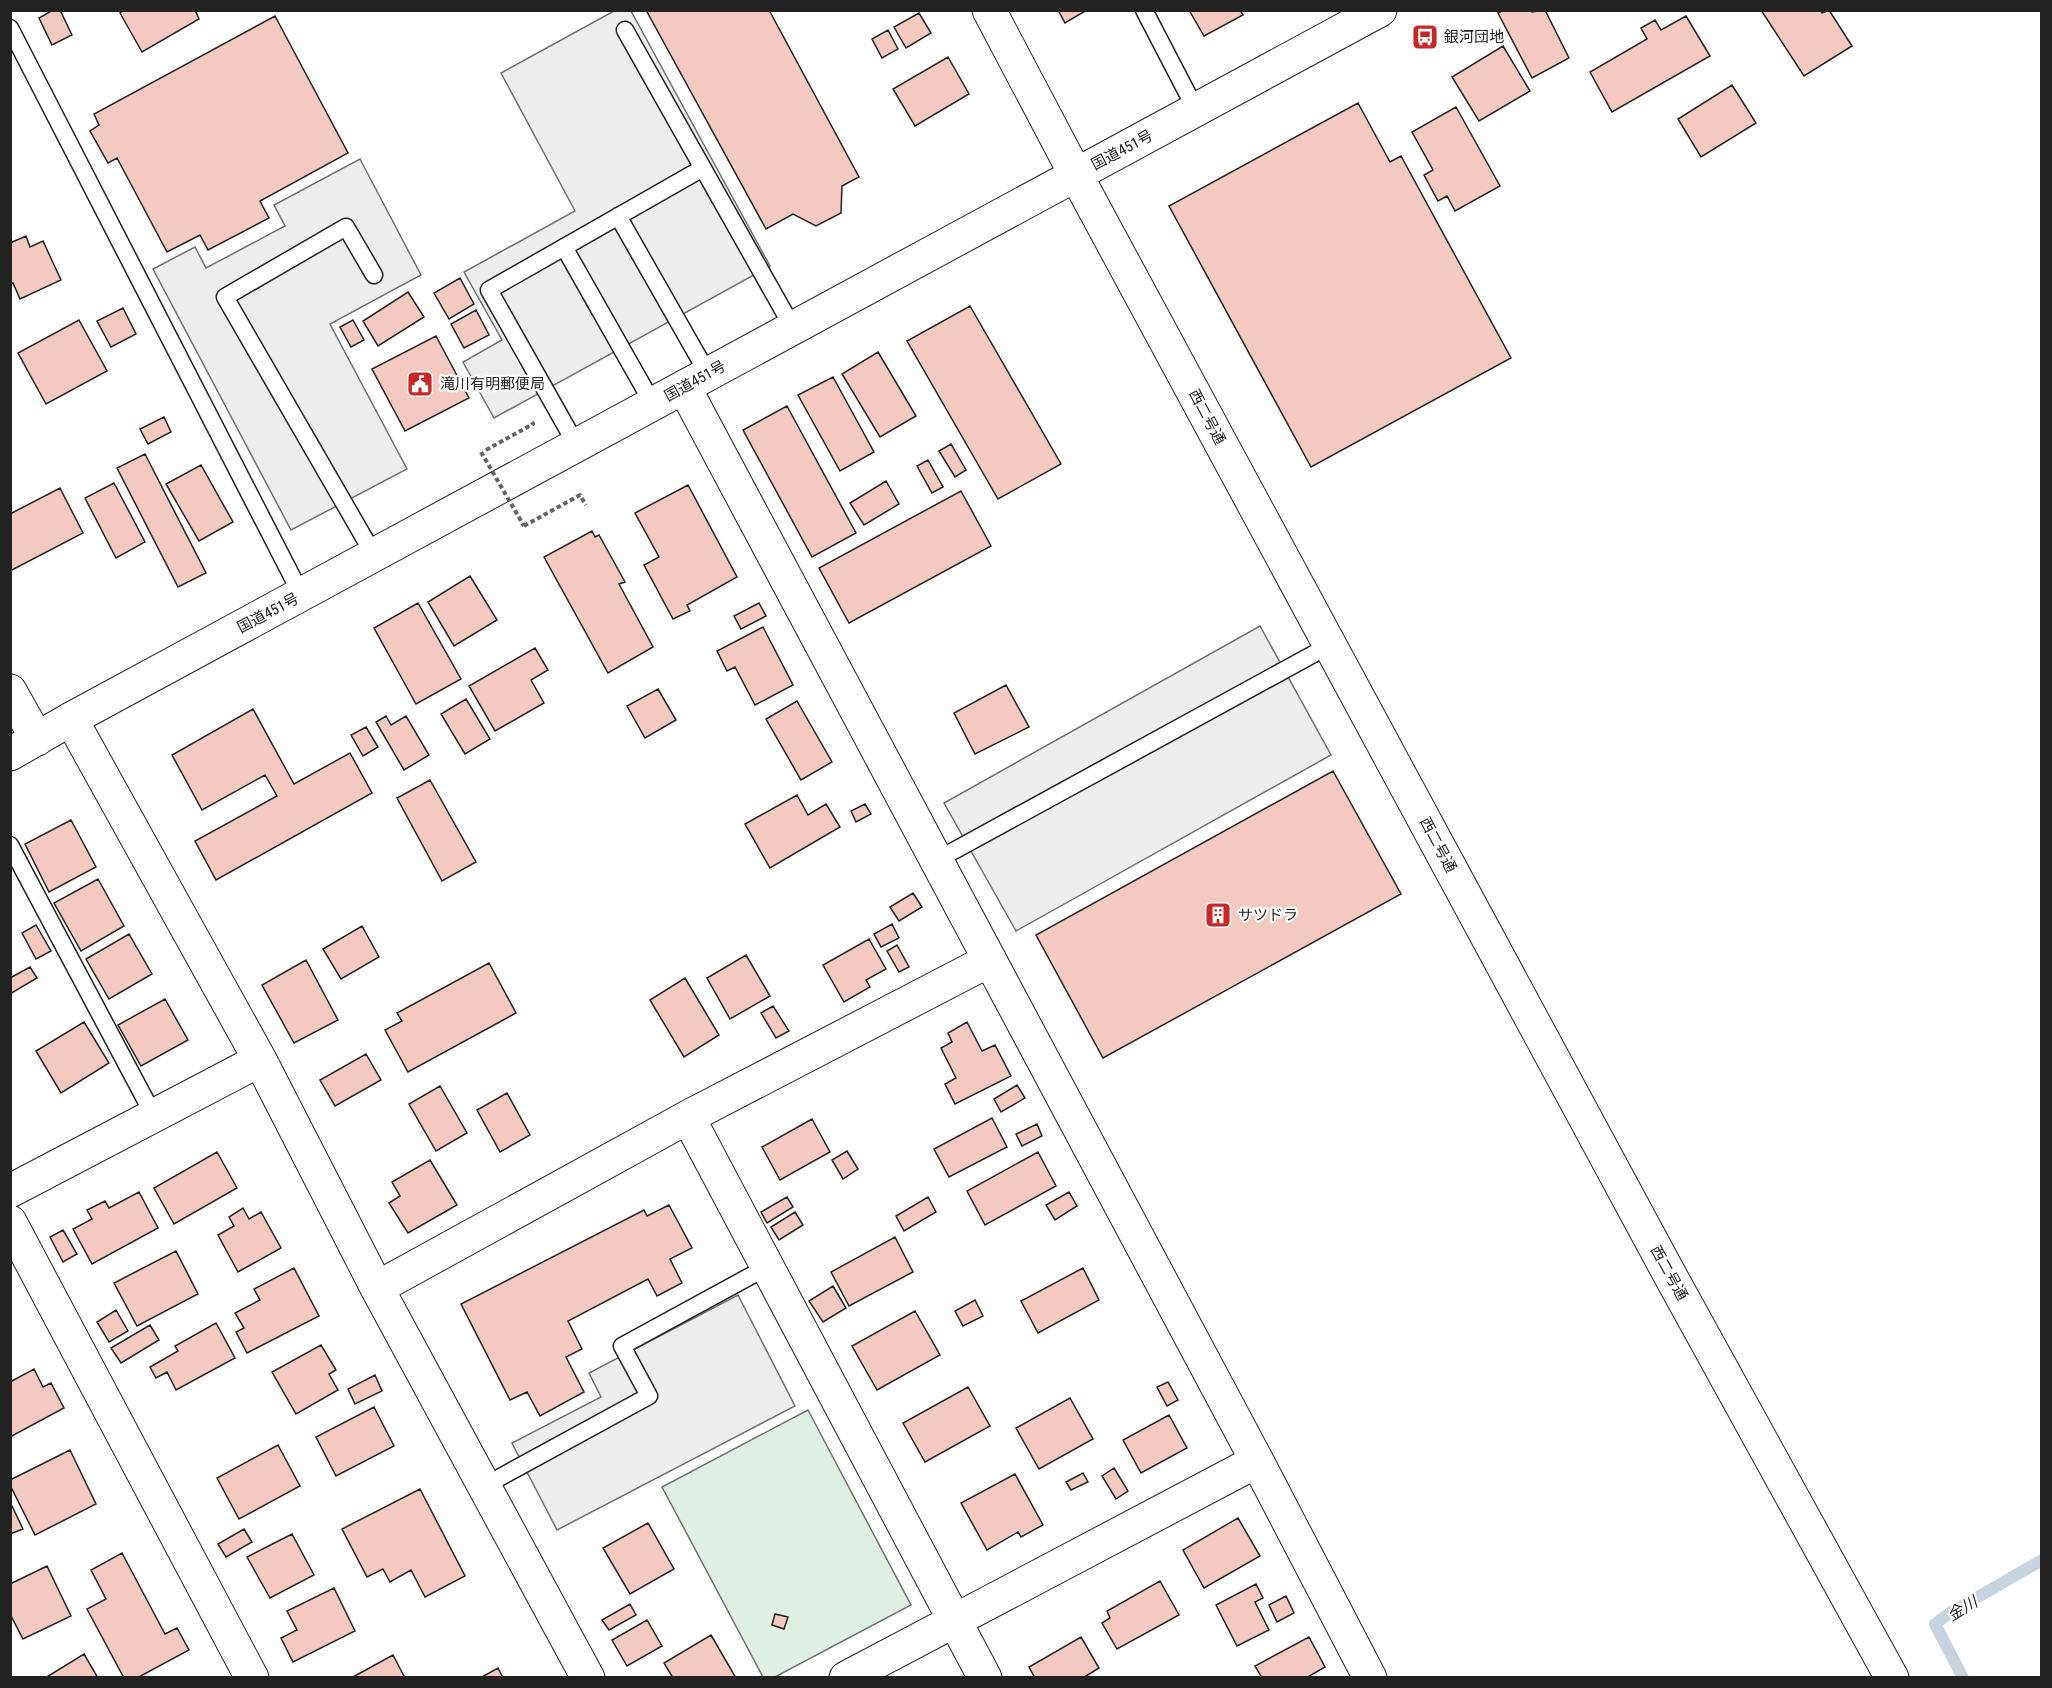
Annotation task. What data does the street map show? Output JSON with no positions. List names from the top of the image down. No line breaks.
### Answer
{"streets":{"main road":["国道451号","西二号通"]},"crossings":[["国道451号","西二号通"]],"water":["金川"],"places":{"bus stop":["銀河団地"],"public building":["滝川有明郵便局"],"building":["サツドラ"]}}
